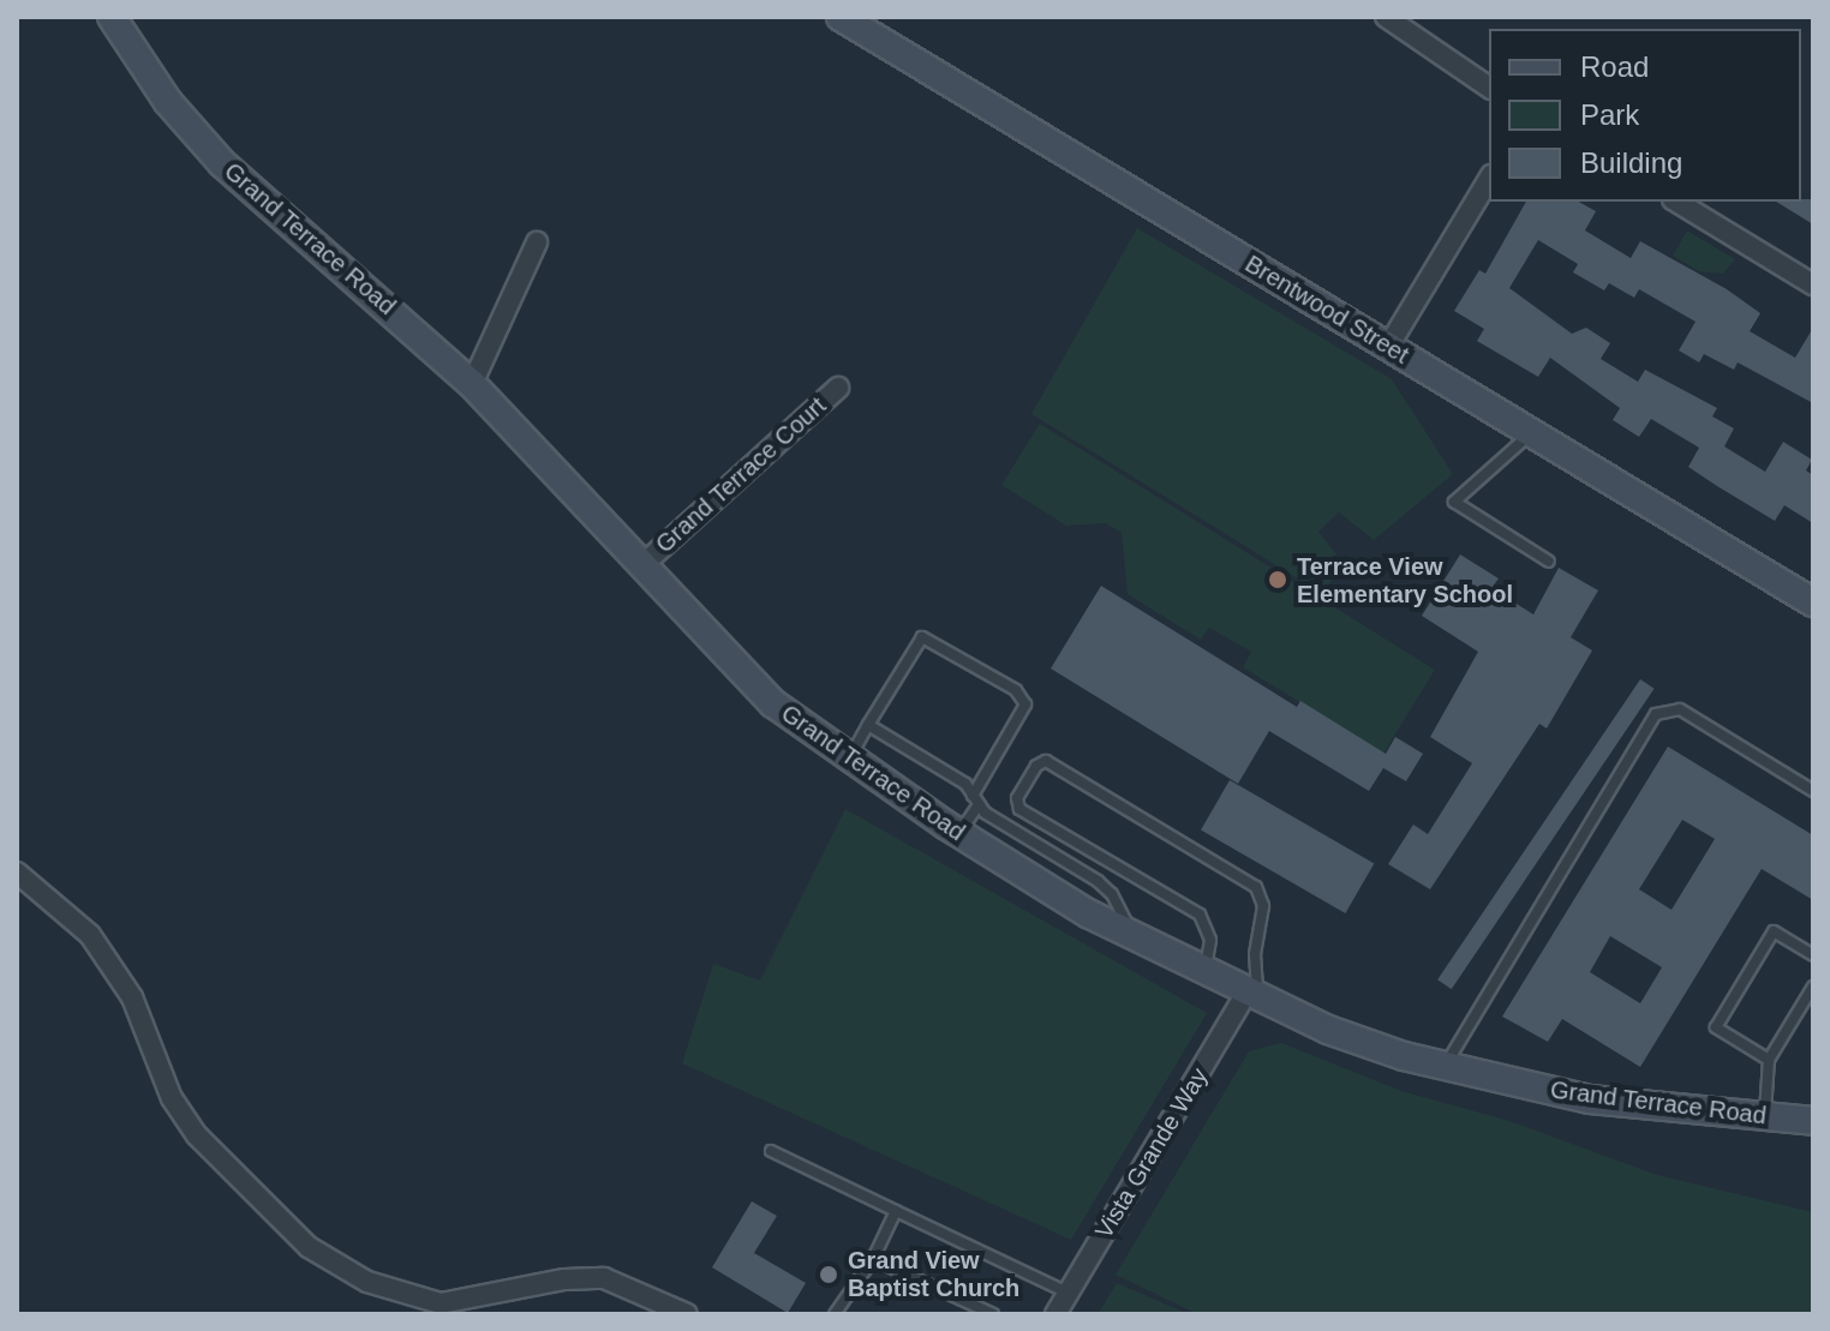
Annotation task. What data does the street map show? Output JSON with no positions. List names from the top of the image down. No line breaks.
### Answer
{"streets":{"street":["Grand Terrace Road","Brentwood Street","Grand Terrace Court","Vista Grande Way"]},"crossings":[["Grand Terrace Road","Grand Terrace Court"],["Grand Terrace Road","Vista Grande Way"]],"places":["Terrace View Elementary School","Grand View Baptist Church"],"legend":["Road","Park","Building"]}
